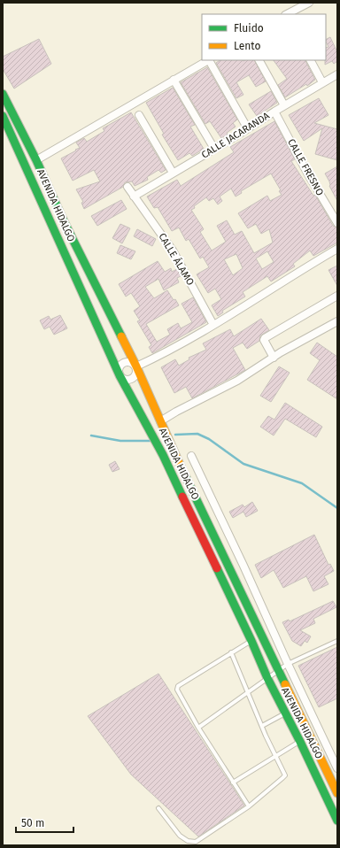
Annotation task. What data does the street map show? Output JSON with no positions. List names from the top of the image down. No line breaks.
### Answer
{"streets":{"main road":["AVENIDA HIDALGO"],"street":["CALLE JACARANDA","CALLE FRESNO","CALLE ÁLAMO"]},"crossings":[["CALLE JACARANDA","CALLE FRESNO"],["CALLE JACARANDA","CALLE ÁLAMO"]],"legend":["Fluido","Lento"],"scale_bar":"50 m"}
